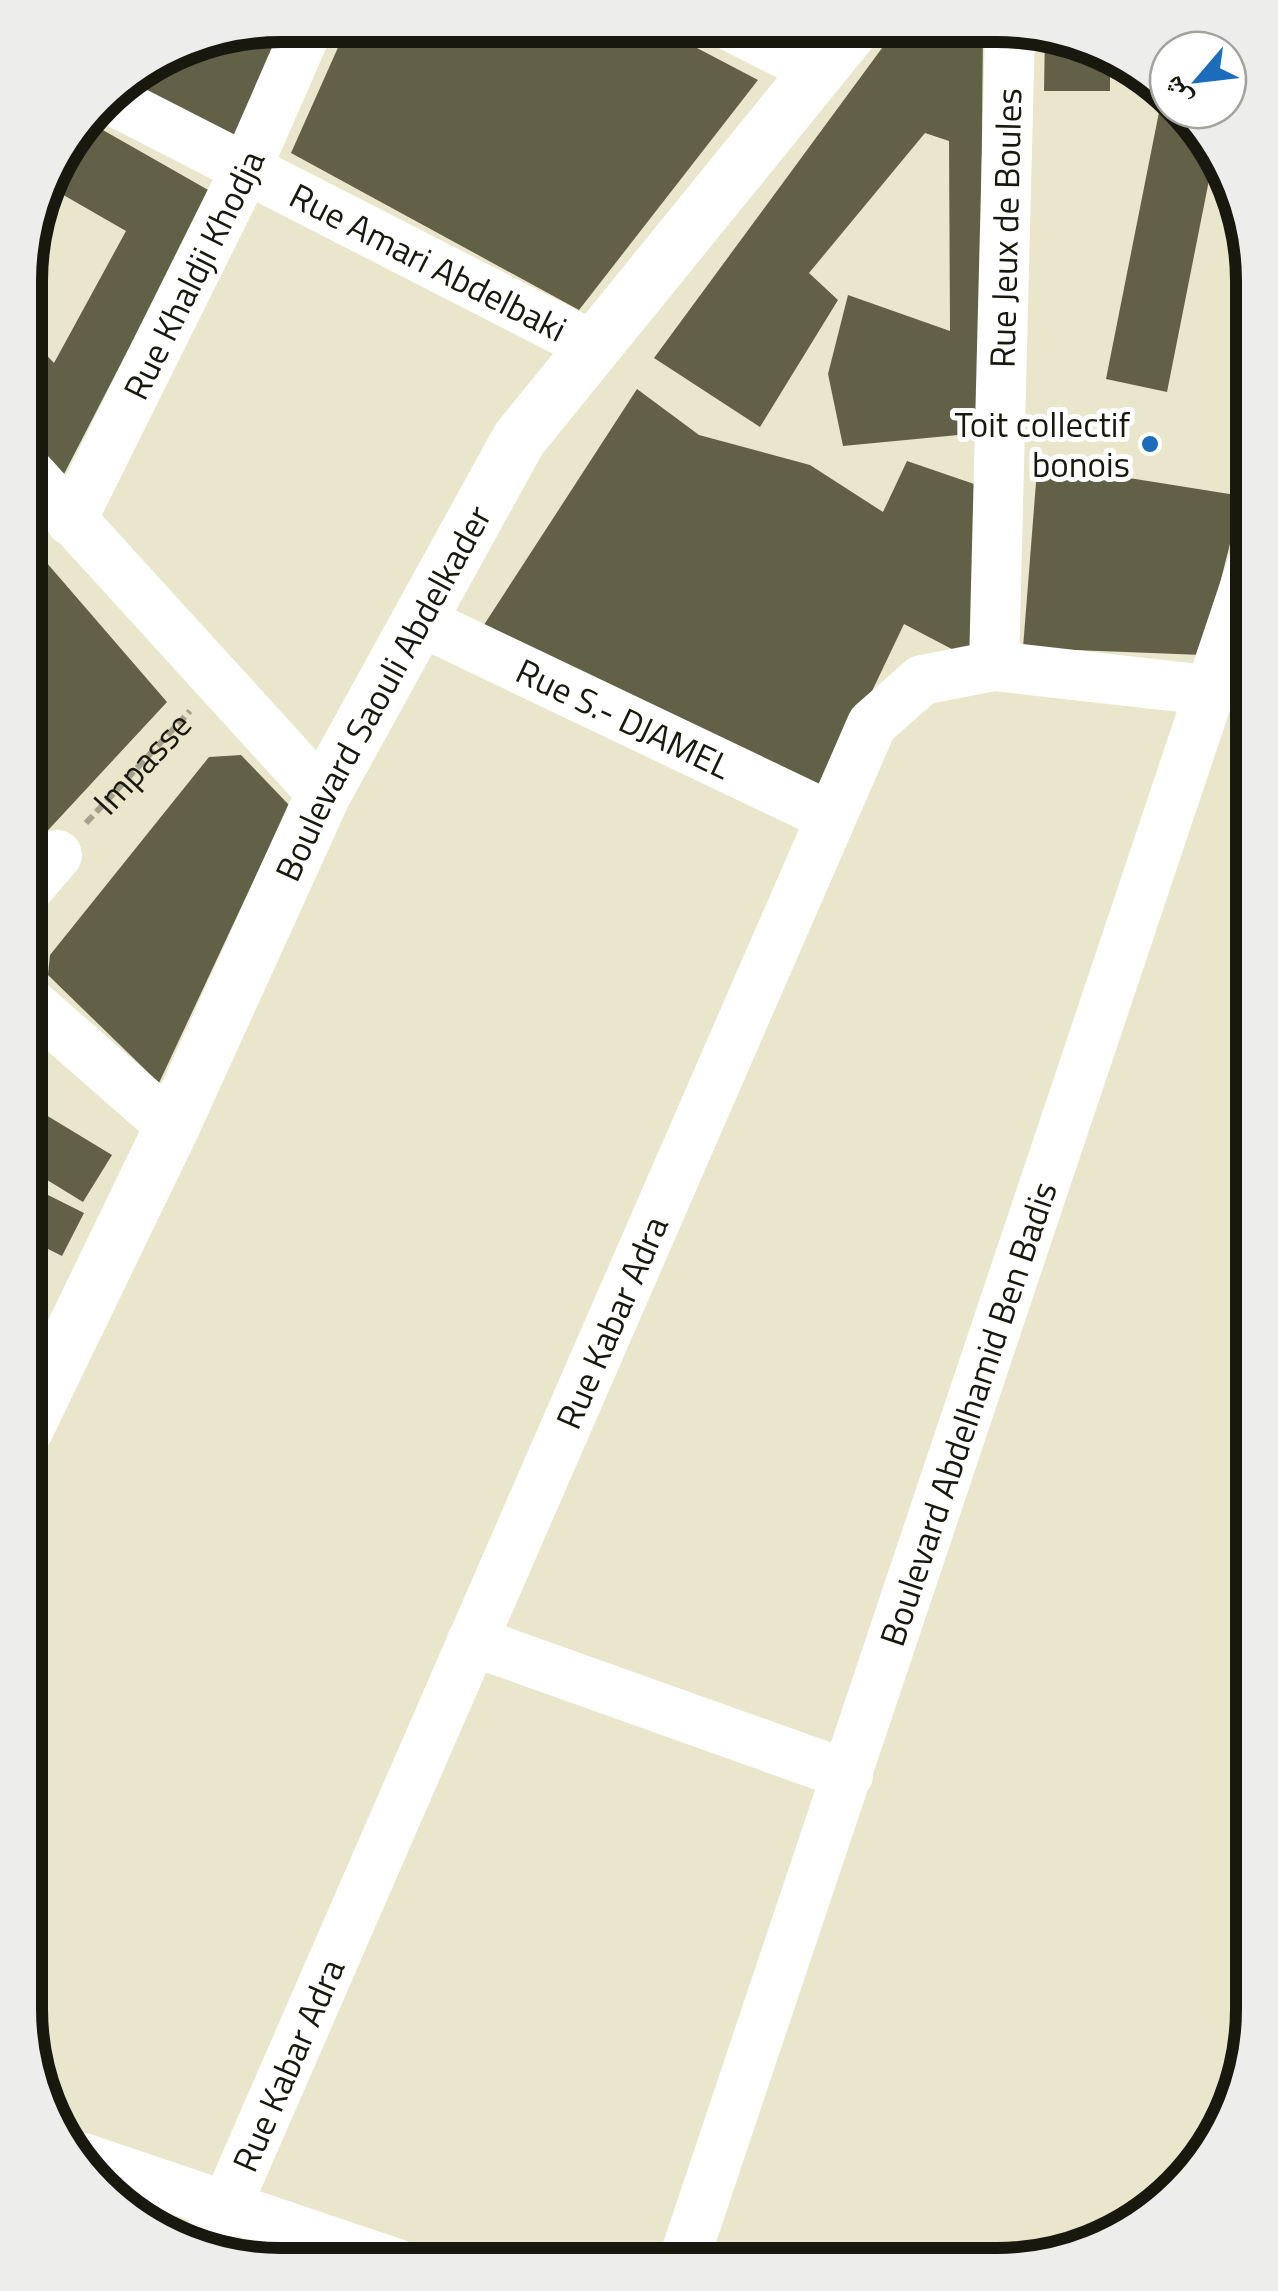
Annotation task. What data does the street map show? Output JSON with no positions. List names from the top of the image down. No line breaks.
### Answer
{"streets":{"main road":["Boulevard Saouli Abdelkader"],"street":["Rue Jeux de Boules","Rue Amari Abdelbaki","Rue Khaldji Khodja","Rue S.- DJAMEL","Rue Kabar Adra","Boulevard Abdelhamid Ben Badis"],"path":["Impasse"]},"crossings":[["Rue Jeux de Boules","Rue Kabar Adra"],["Rue Amari Abdelbaki","Rue Khaldji Khodja"],["Rue Amari Abdelbaki","Boulevard Saouli Abdelkader"],["Boulevard Saouli Abdelkader","Rue S.- DJAMEL"],["Rue S.- DJAMEL","Rue Kabar Adra"],["Rue Kabar Adra","Boulevard Abdelhamid Ben Badis"]],"places":["Toit collectif bonois"],"north":"bottom left"}
